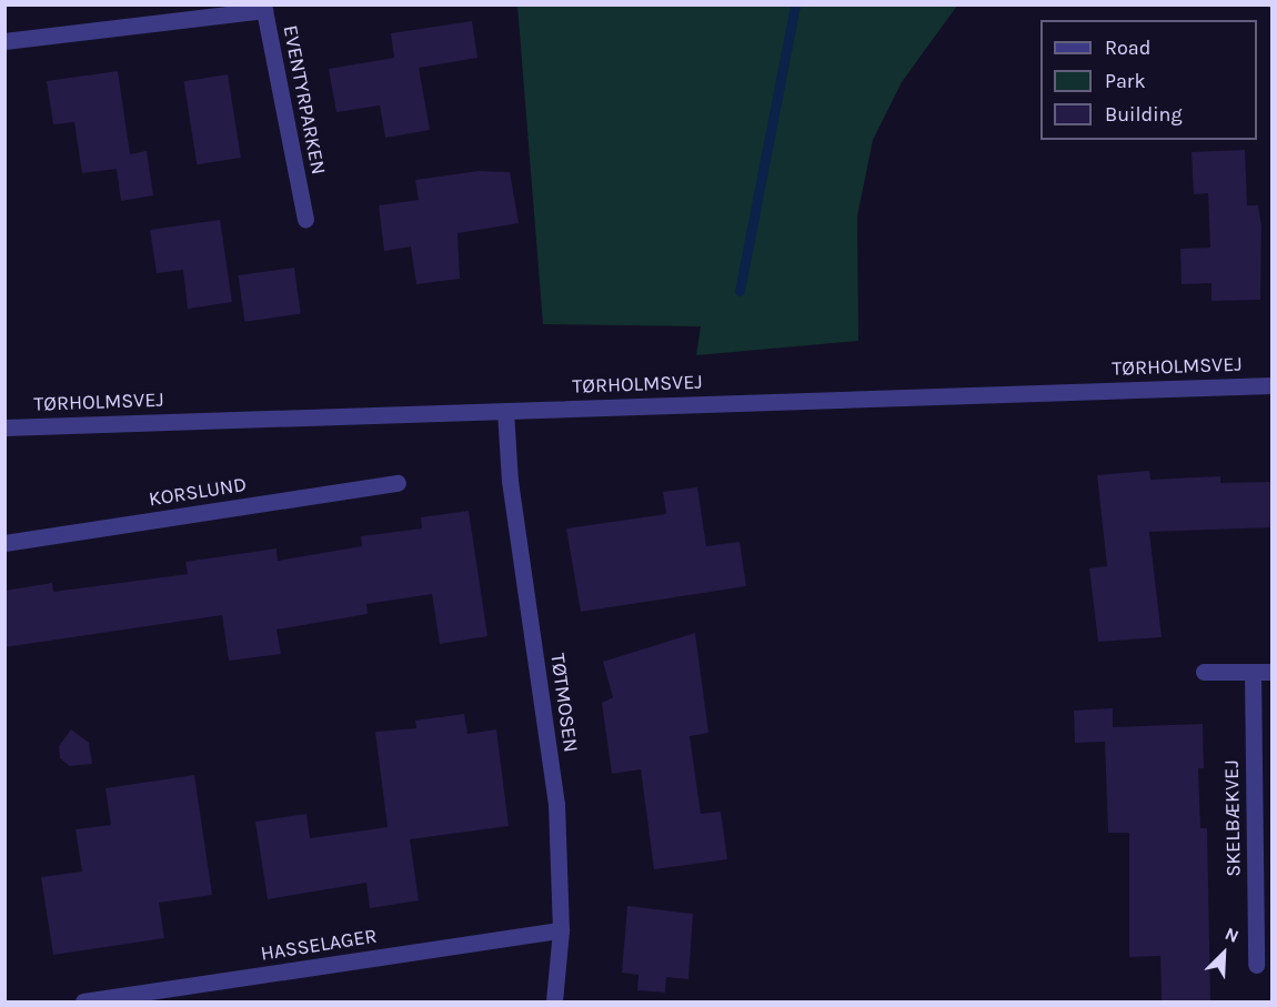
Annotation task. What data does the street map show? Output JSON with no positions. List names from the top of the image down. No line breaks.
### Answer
{"streets":{"street":["EVENTYRPARKEN","TØRHOLMSVEJ","KORSLUND","TØTMOSEN","SKELBÆKVEJ","HASSELAGER"]},"crossings":[["TØRHOLMSVEJ","TØTMOSEN"],["TØTMOSEN","HASSELAGER"]],"legend":["Road","Park","Building"],"north":"top right"}
